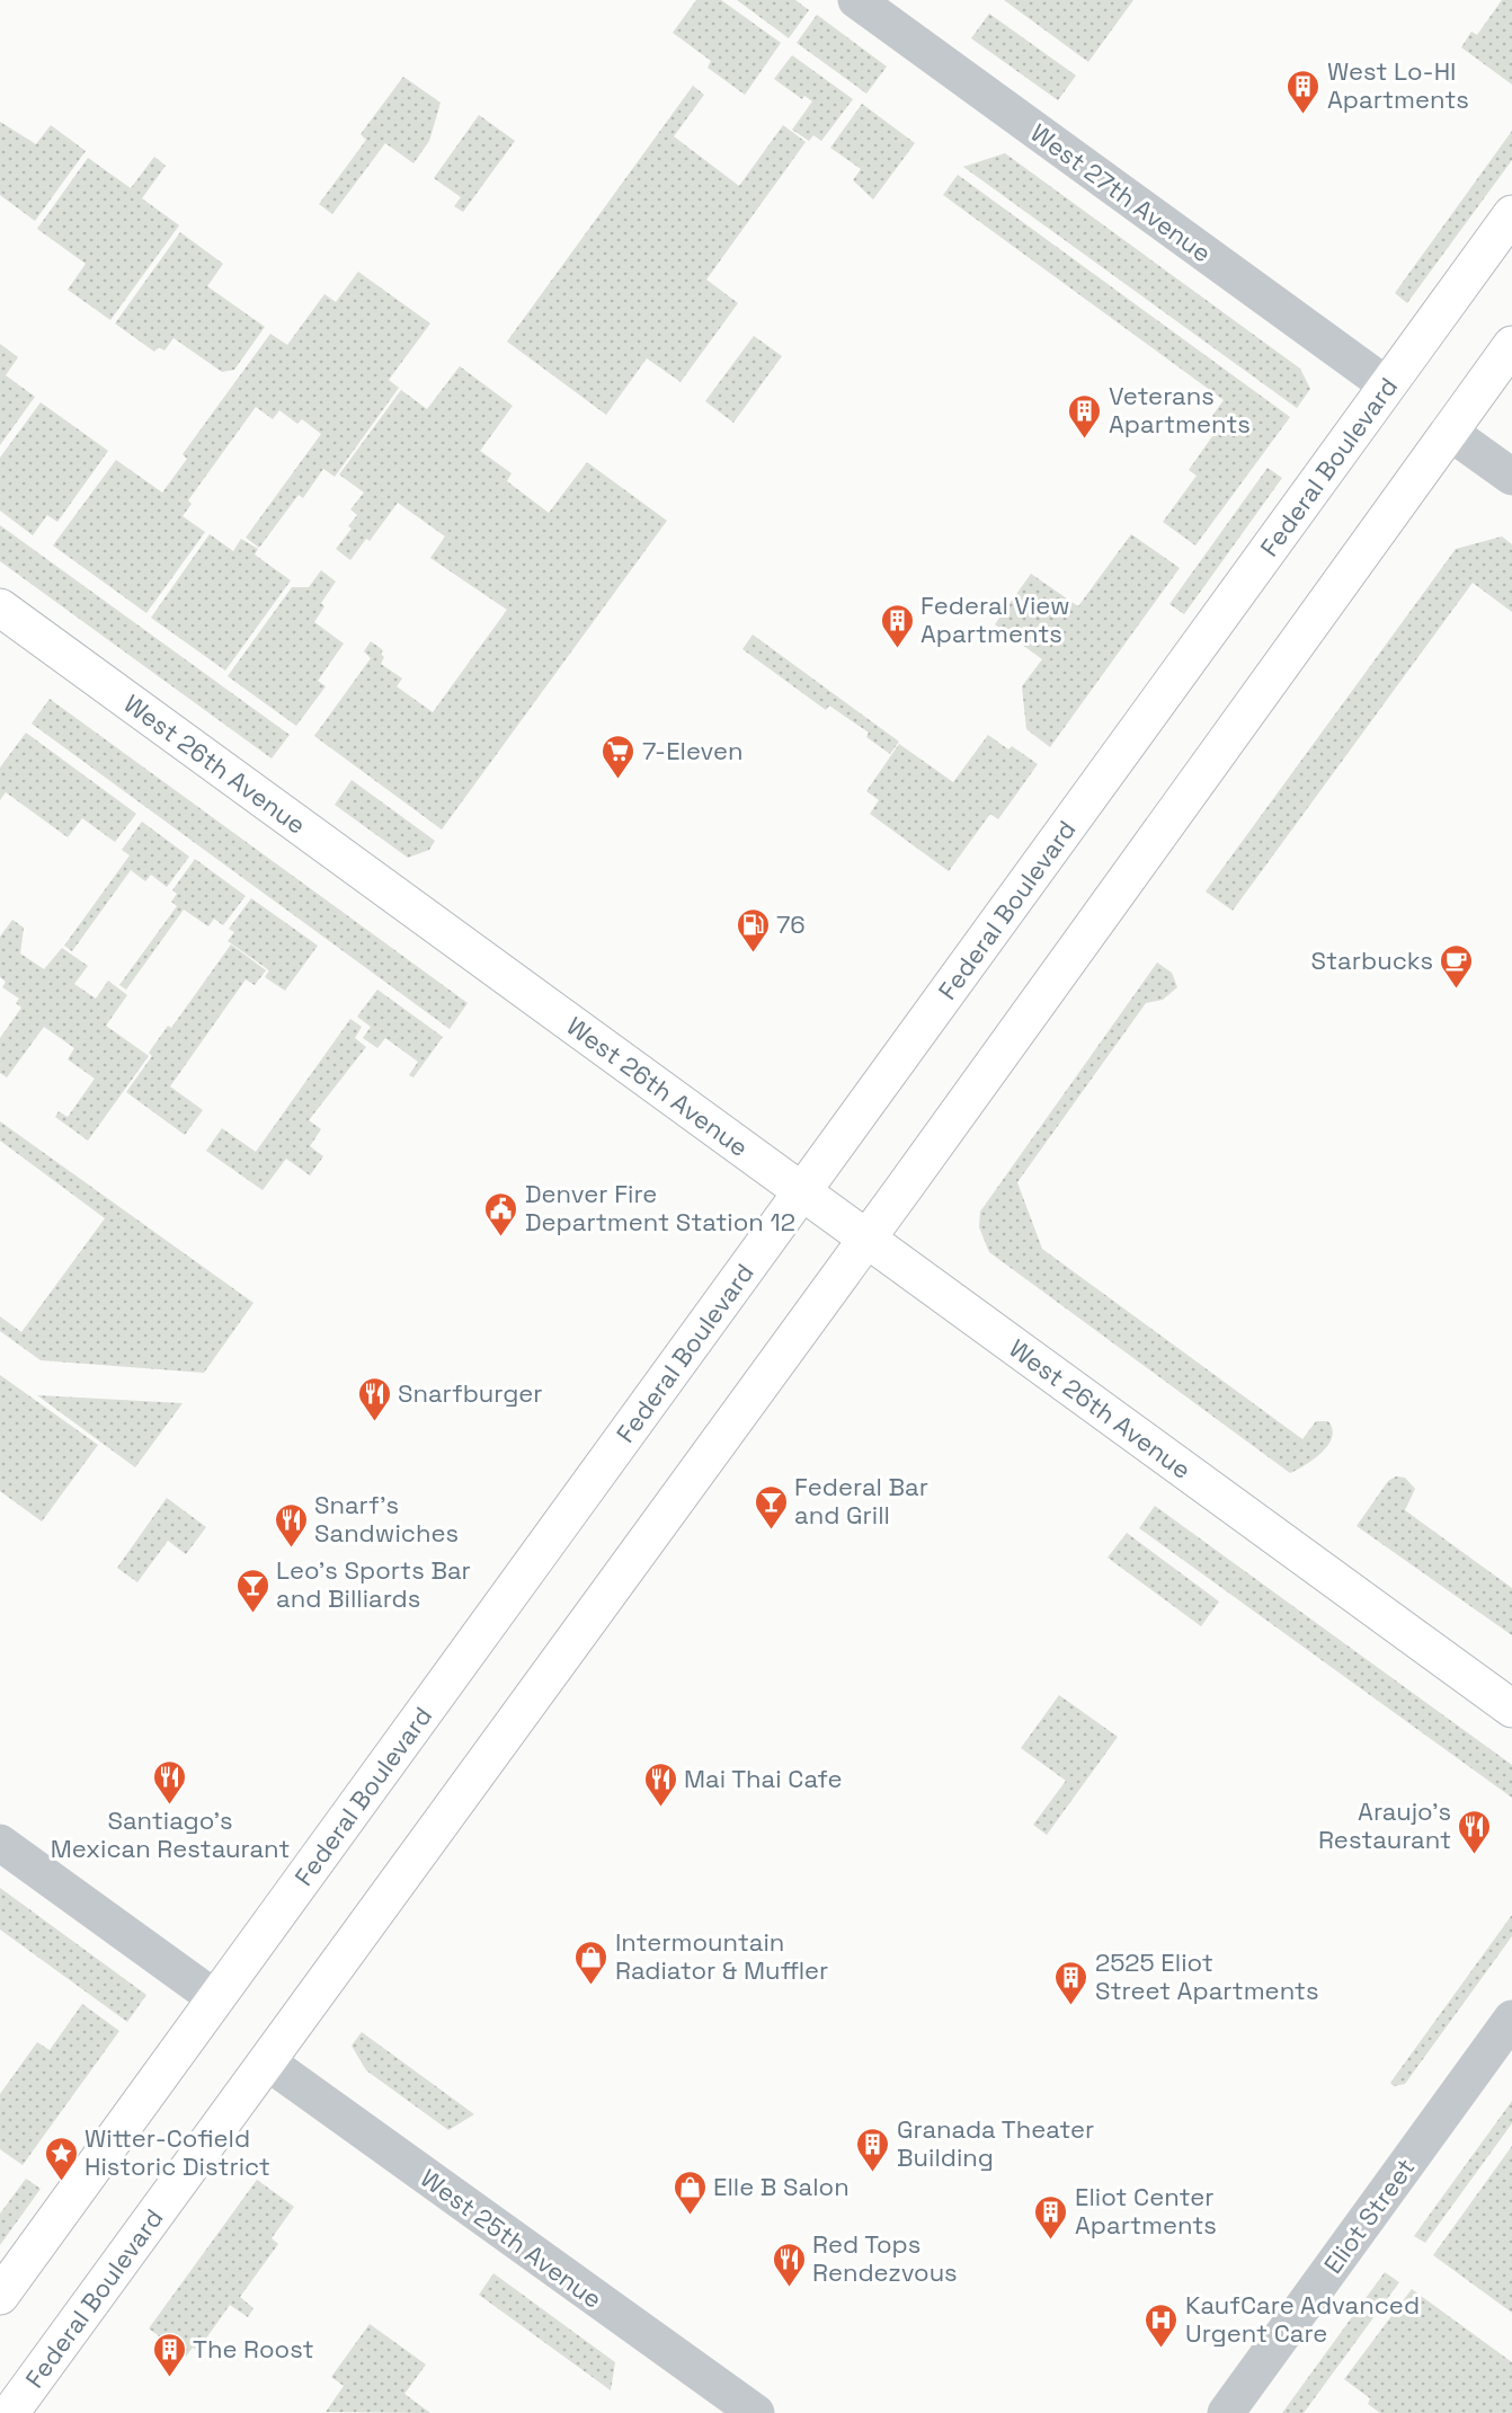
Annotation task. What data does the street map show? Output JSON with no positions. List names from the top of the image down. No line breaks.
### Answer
{"streets":{"main road":["Federal Boulevard","West 26th Avenue"],"street":["West 27th Avenue","Eliot Street","West 25th Avenue"]},"crossings":[["West 27th Avenue","Federal Boulevard"],["Federal Boulevard","West 26th Avenue"],["Federal Boulevard","West 25th Avenue"]],"places":{"building":["West Lo-HI Apartments","Veterans Apartments","Federal View Apartments","2525 Eliot Street Apartments","Granada Theater Building","Eliot Center Apartments","The Roost"],"supermarket":["7-Eleven"],"fuel station":["76"],"cafe":["Starbucks"],"public building":["Denver Fire Department Station 12"],"restaurant":["Snarfburger","Snarf's Sandwiches","Santiago's Mexican Restaurant","Mai Thai Cafe","Araujo's Restaurant","Red Tops Rendezvous"],"bar":["Federal Bar and Grill","Leo's Sports Bar and Billiards"],"shop":["Intermountain Radiator & Muffler","Elle B Salon"],"place":["Witter-Cofield Historic District"],"hospital":["KaufCare Advanced Urgent Care"]}}
